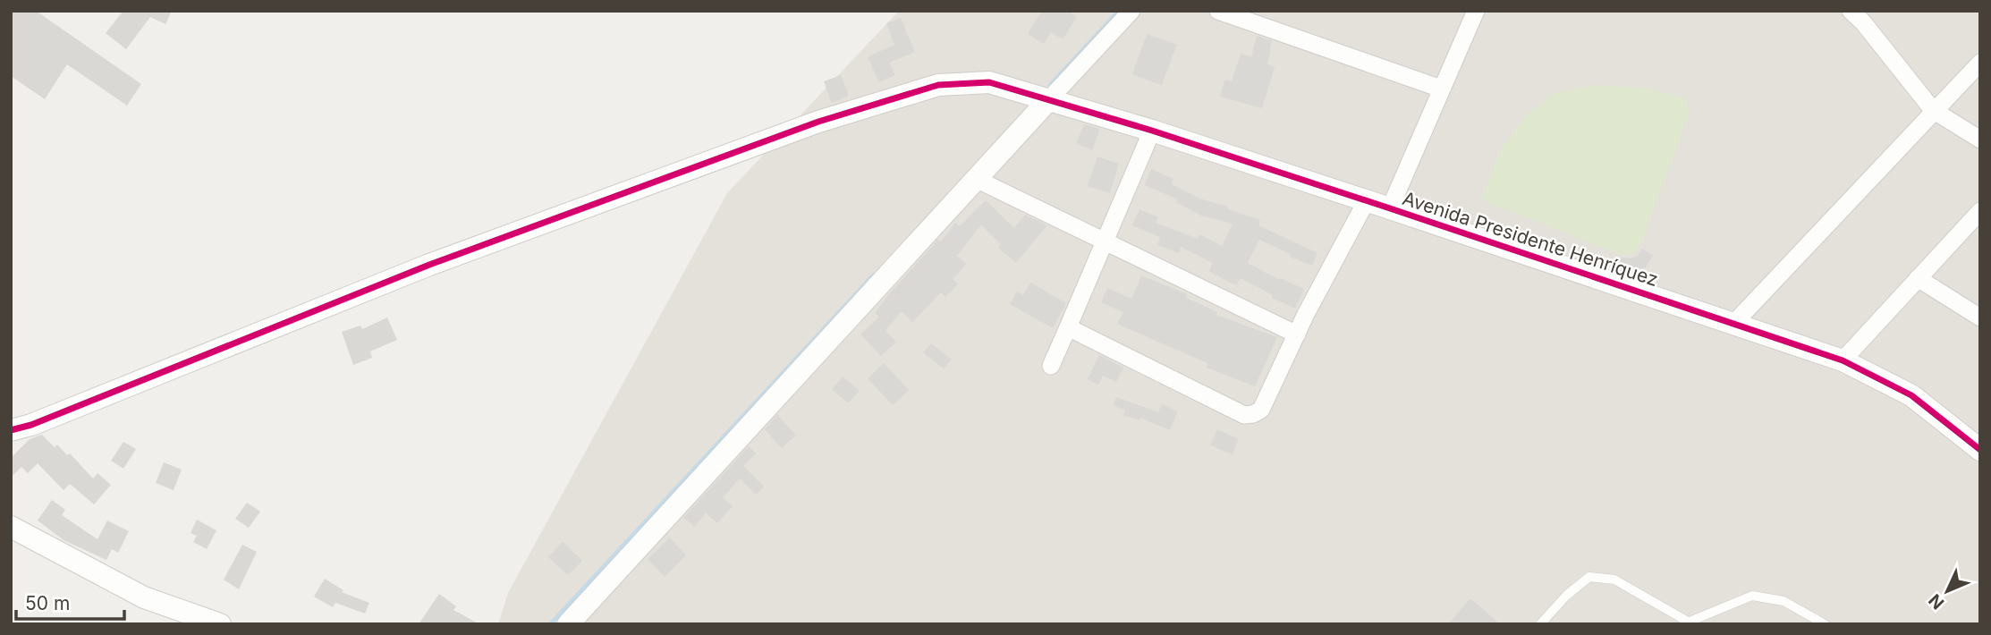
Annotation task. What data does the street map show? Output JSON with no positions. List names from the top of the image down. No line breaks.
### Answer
{"streets":{"street":["Avenida Presidente Henríquez"]},"scale_bar":"50 m","north":"bottom left"}
